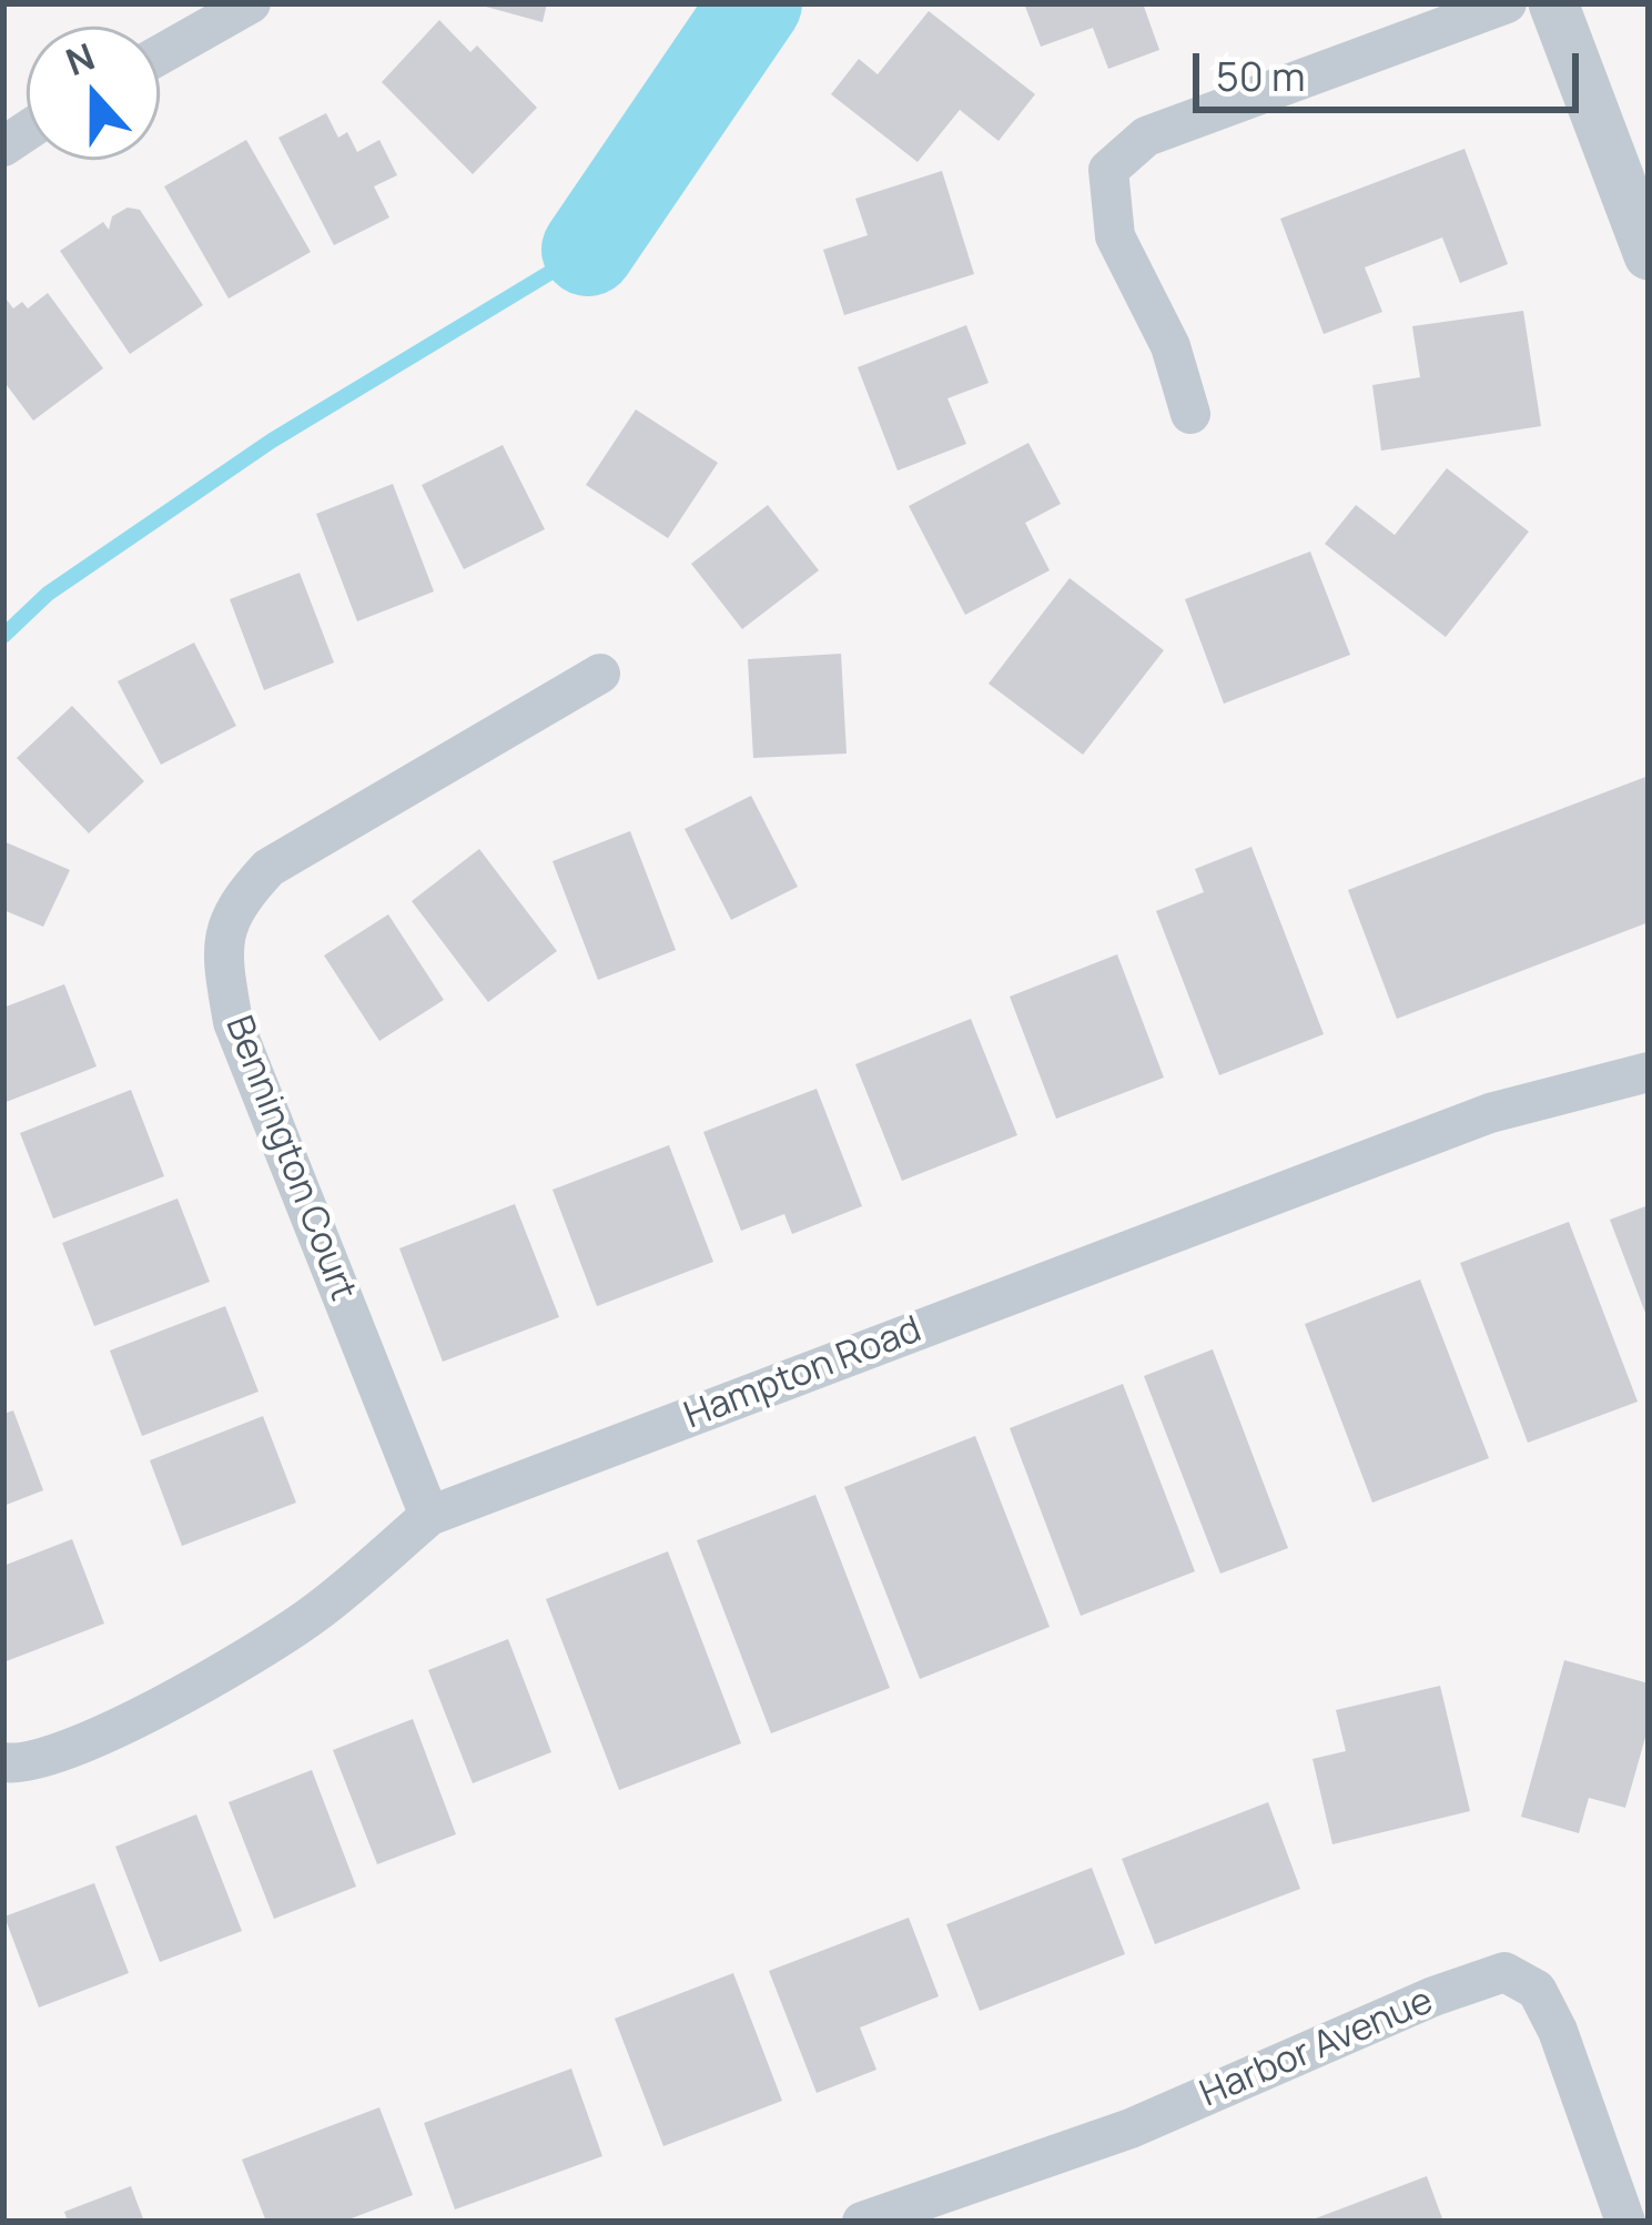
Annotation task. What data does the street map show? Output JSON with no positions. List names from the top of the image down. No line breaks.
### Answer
{"streets":{"street":["Bennington Court","Hampton Road","Harbor Avenue"]},"crossings":[["Bennington Court","Hampton Road"]],"scale_bar":"50 m","north":"top"}
